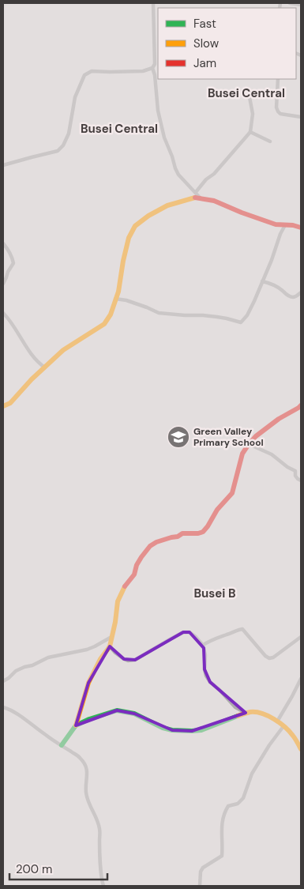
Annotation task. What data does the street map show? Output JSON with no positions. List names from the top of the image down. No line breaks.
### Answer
{"districts":["Busei Central","Busei Central","Busei B"],"places":{"school or university":["Green Valley Primary School"]},"legend":["Fast","Slow","Jam"],"scale_bar":"200 m"}
